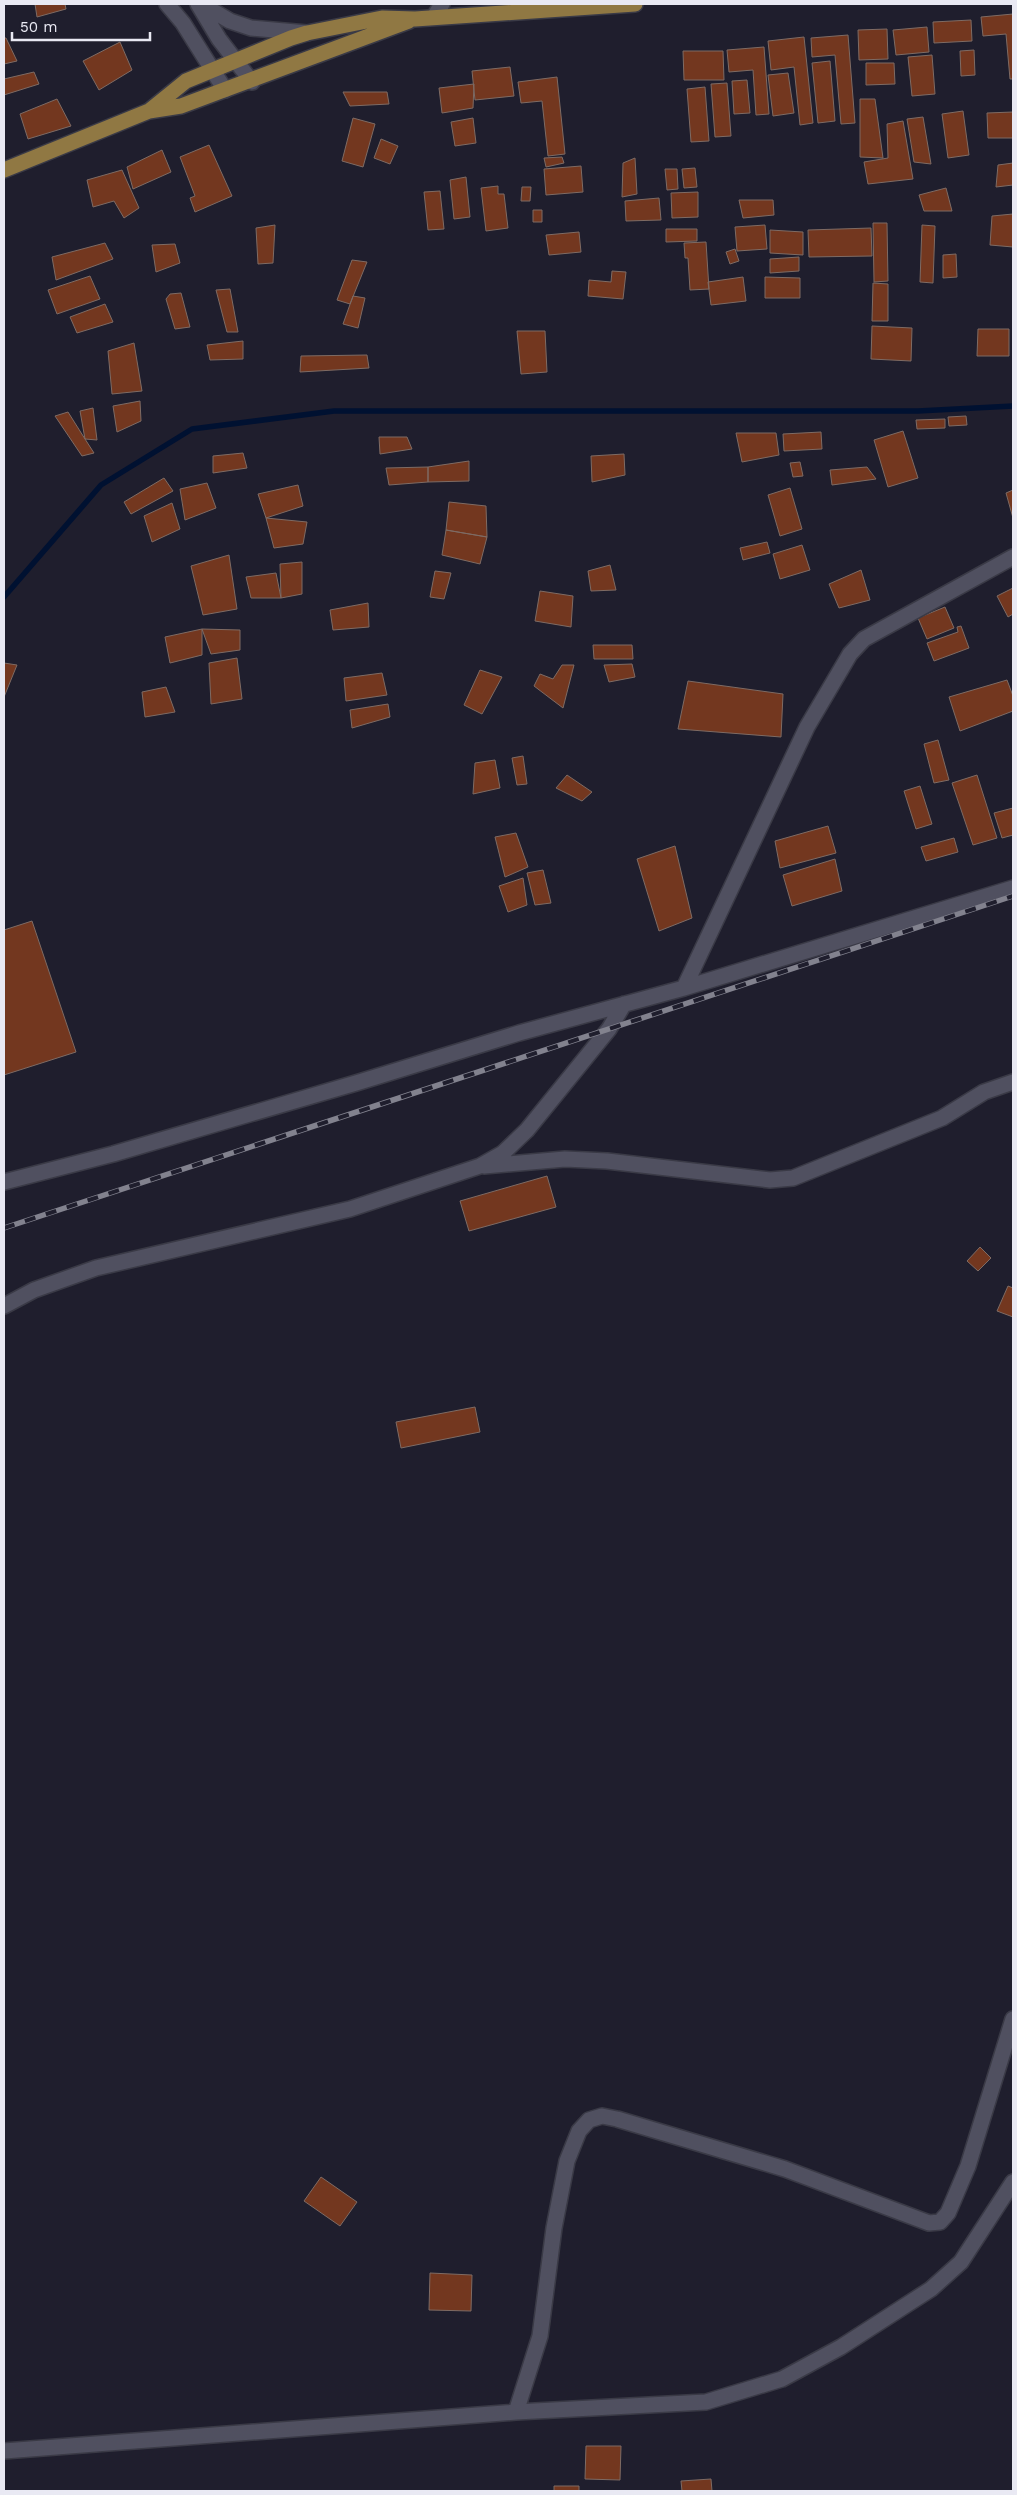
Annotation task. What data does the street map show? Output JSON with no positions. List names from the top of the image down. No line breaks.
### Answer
{"scale_bar":"50 m"}
